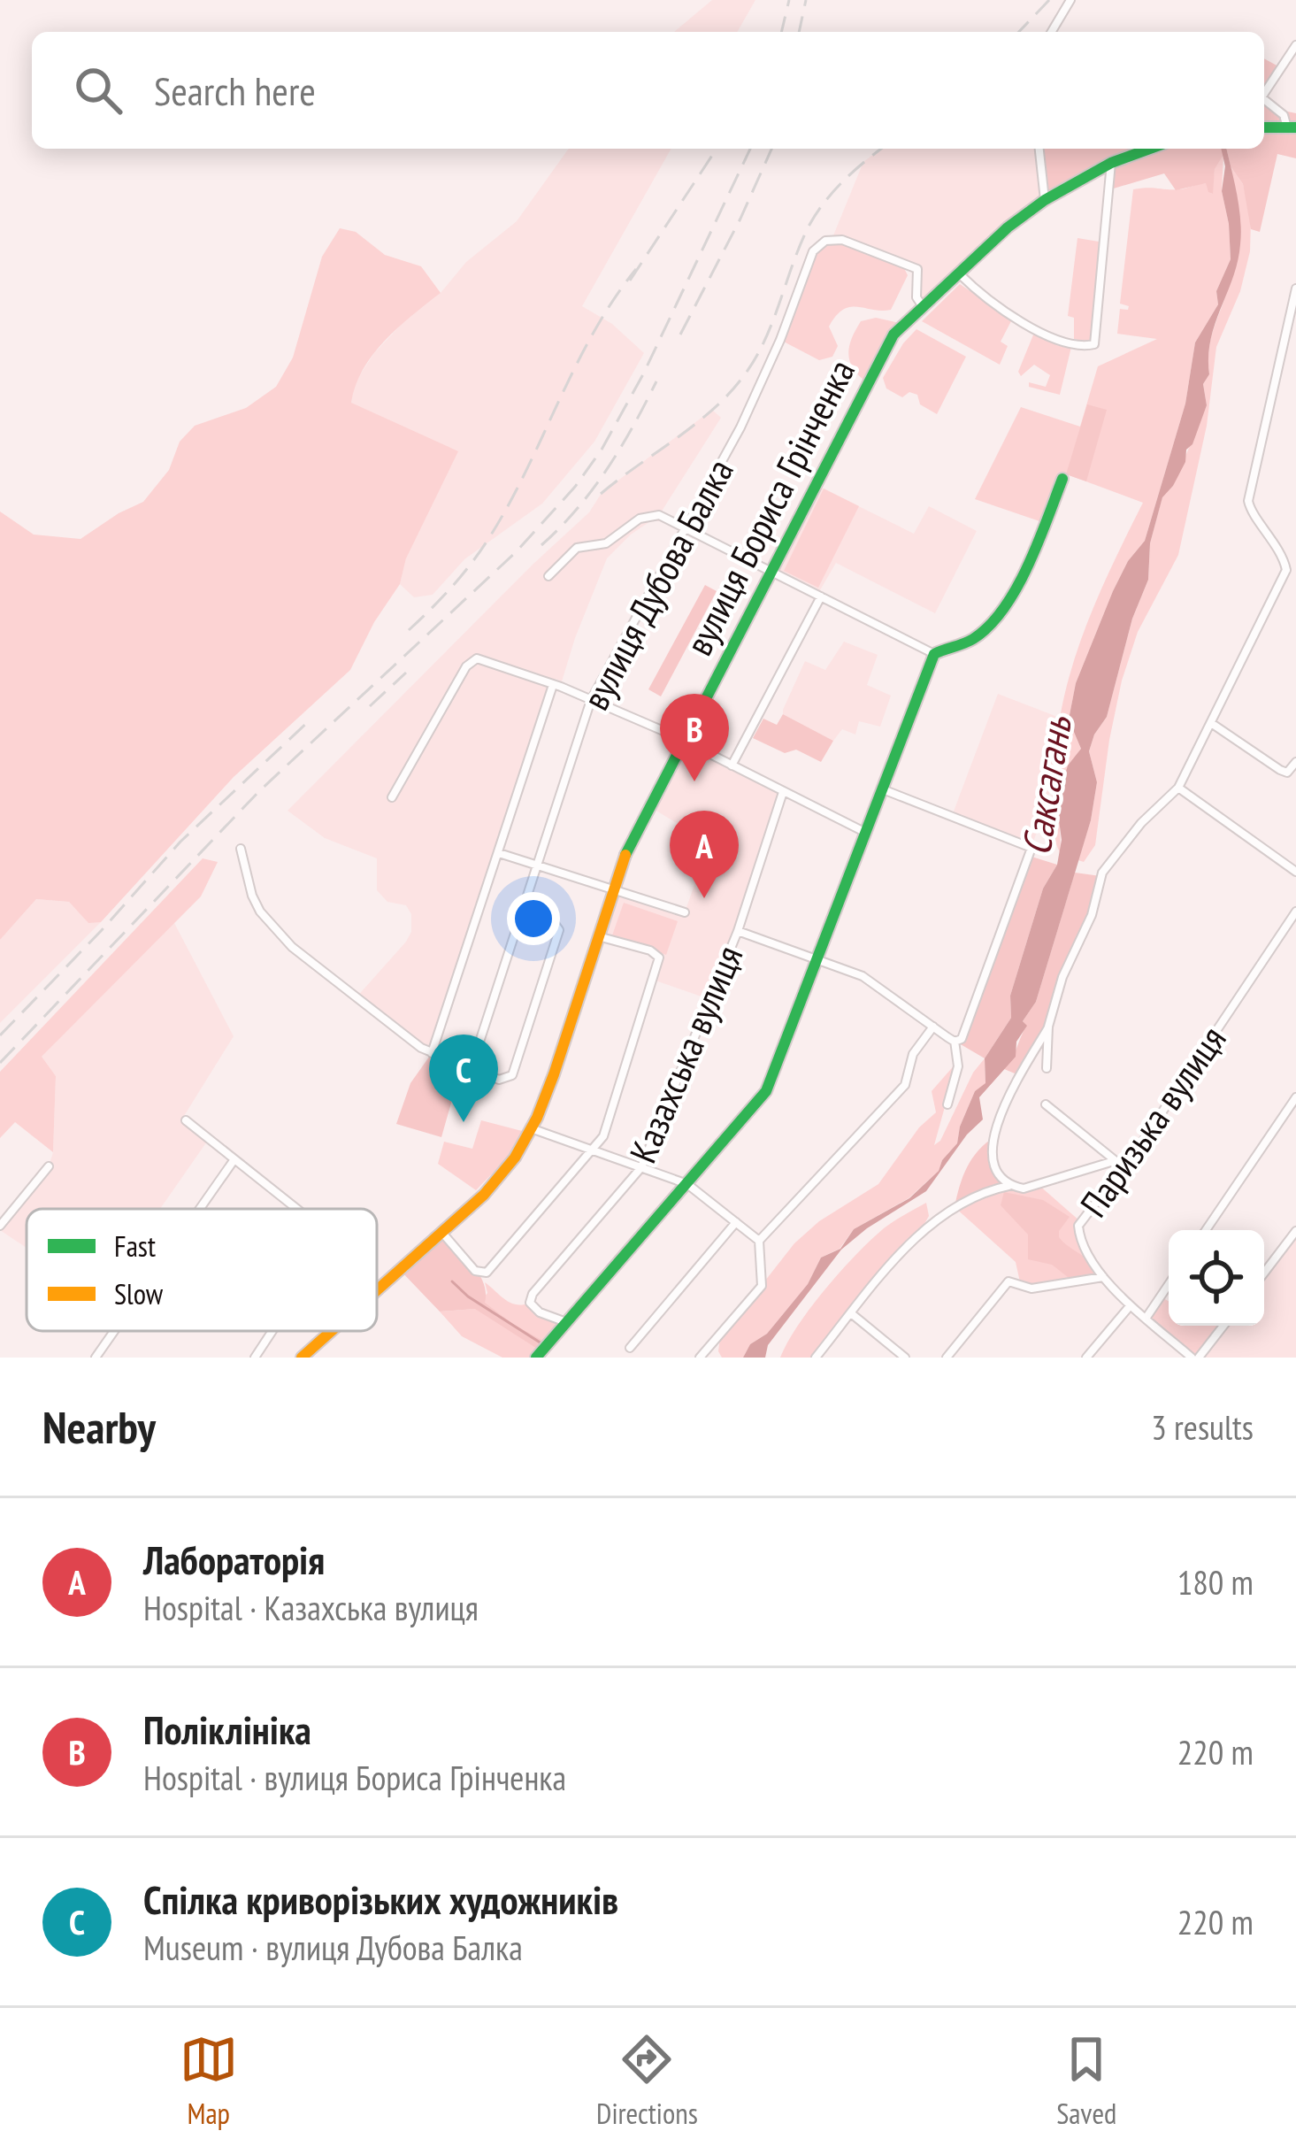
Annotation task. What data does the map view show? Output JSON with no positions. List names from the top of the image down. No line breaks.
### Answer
{"streets":{"street":["вулиця Бориса Грінченка","вулиця Дубова Балка","Казахська вулиця","Паризька вулиця"]},"crossings":[["вулиця Бориса Грінченка","вулиця Дубова Балка"],["вулиця Бориса Грінченка","Казахська вулиця"]],"water":["Саксагань"],"legend":["Fast","Slow"],"page":{"search":"Search here","pins":["B","A","C"],"heading":["Nearby","3 results"],"list":[{"mark":"A","name":"Лабораторія","note":"Hospital · Казахська вулиця","value":"180 m"},{"mark":"B","name":"Поліклініка","note":"Hospital · вулиця Бориса Грінченка","value":"220 m"},{"mark":"C","name":"Спілка криворізьких художників","note":"Museum · вулиця Дубова Балка","value":"220 m"}],"nav":["Map","Directions","Saved"]}}
